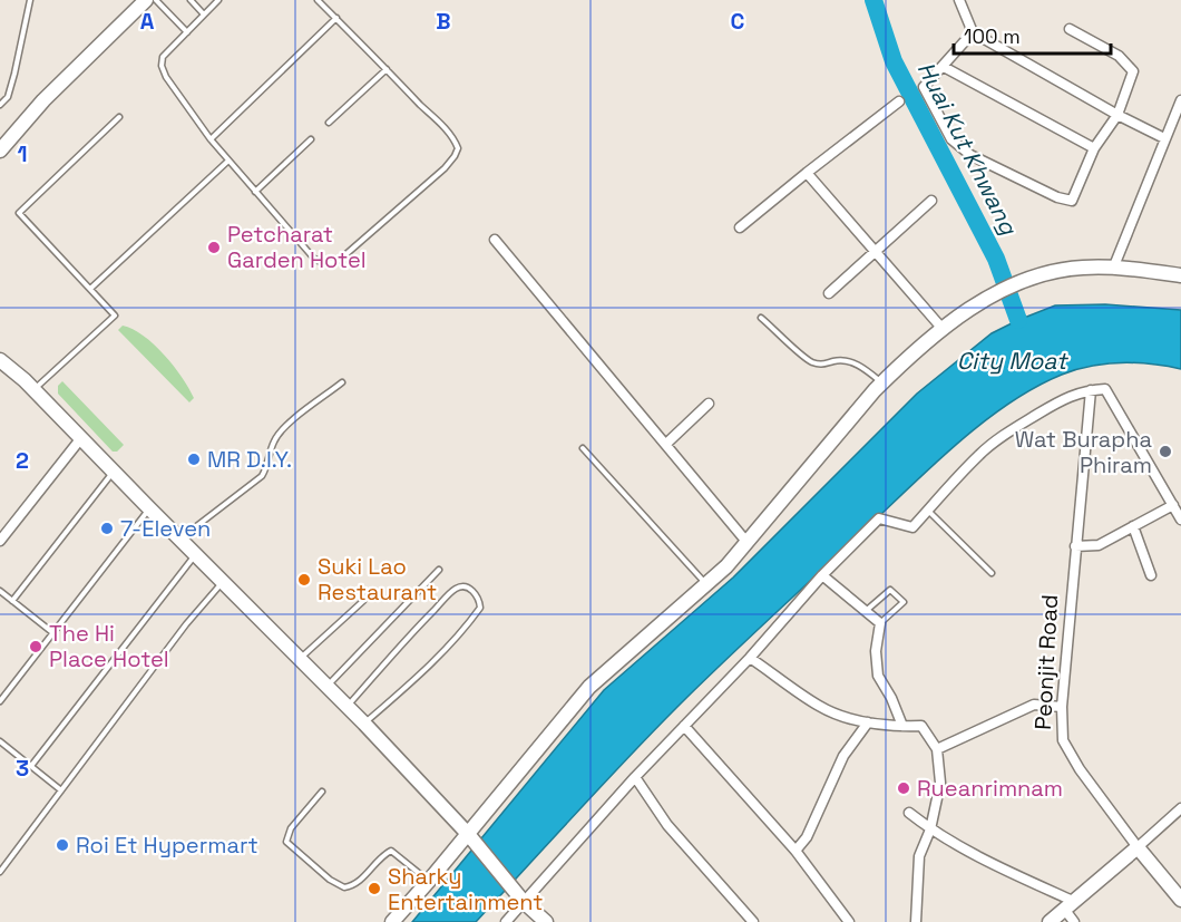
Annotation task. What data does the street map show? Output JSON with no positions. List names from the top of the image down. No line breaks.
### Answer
{"streets":{"street":["Peonjit Road"]},"water":["Huai Kut Khwang","City Moat"],"places":["Petcharat Garden Hotel","Wat Burapha Phiram","MR D.I.Y.","7-Eleven","Suki Lao Restaurant","The Hi Place Hotel","Rueanrimnam","Roi Et Hypermart","Sharky Entertainment"],"scale_bar":"100 m","grid":{"columns":["A","B","C"],"rows":["1","2","3"]}}
